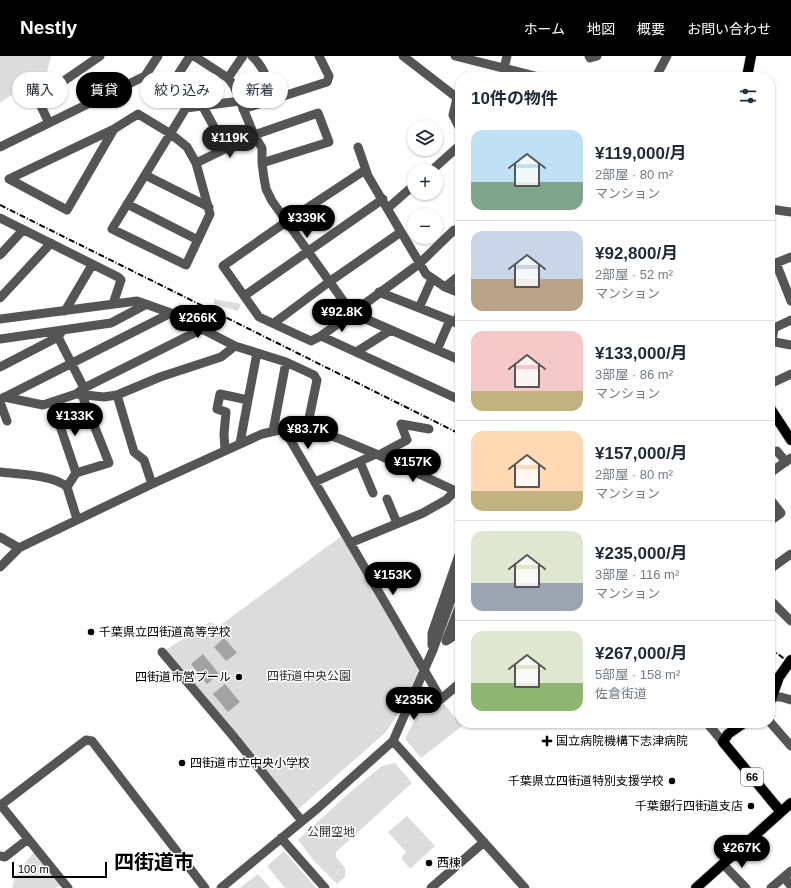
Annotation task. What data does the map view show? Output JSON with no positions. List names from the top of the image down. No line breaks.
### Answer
{"streets":{"main road":["66"]},"districts":["四街道市"],"parks":["四街道中央公園","公開空地"],"places":{"other":["千葉県立四街道高等学校","四街道市営プール","四街道市立中央小学校","千葉県立四街道特別支援学校","千葉銀行四街道支店","西棟"],"health":["国立病院機構下志津病院"]},"scale_bar":"100 m","page":{"header":"Nestly","nav":["ホーム","地図","概要","お問い合わせ"],"chip":["購入","賃貸","絞り込み","新着"],"heading":"10件の物件","map_buttons":["+","−"],"list":[{"name":"¥119,000/月","note":"2部屋 · 80 m² · マンション"},{"name":"¥92,800/月","note":"2部屋 · 52 m² · マンション"},{"name":"¥133,000/月","note":"3部屋 · 86 m² · マンション"},{"name":"¥157,000/月","note":"2部屋 · 80 m² · マンション"},{"name":"¥235,000/月","note":"3部屋 · 116 m² · マンション"},{"name":"¥267,000/月","note":"5部屋 · 158 m² · 佐倉街道"}],"price":["¥119K","¥339K","¥92.8K","¥266K","¥133K","¥83.7K","¥157K","¥153K","¥235K","¥267K"],"scale":"100 m"}}
